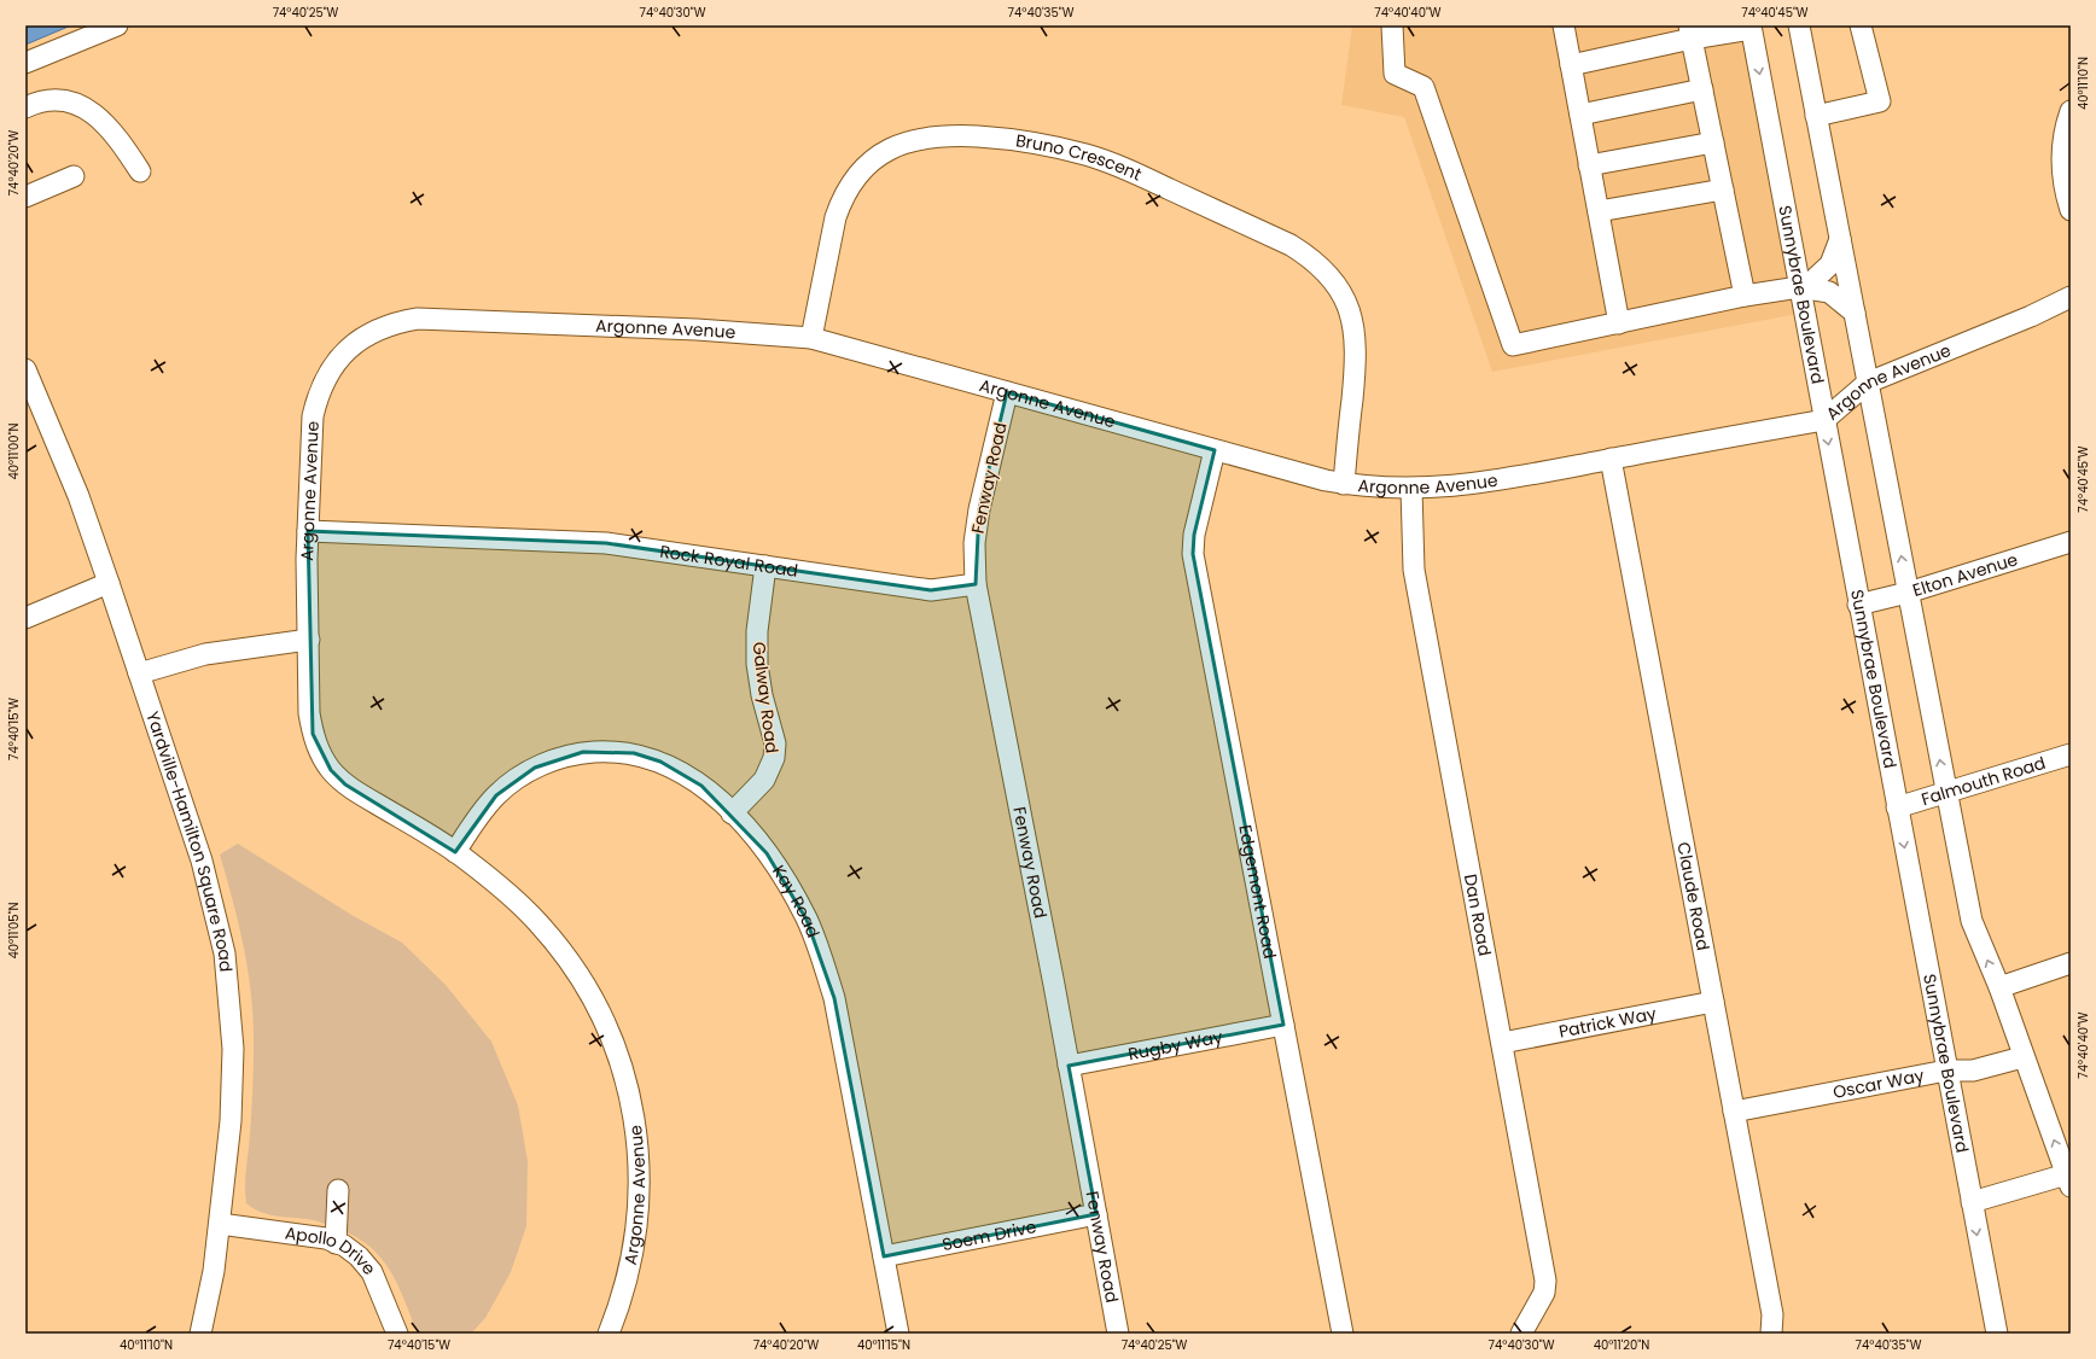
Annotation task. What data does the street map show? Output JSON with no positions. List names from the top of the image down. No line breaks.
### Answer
{"streets":{"street":["Bruno Crescent","Sunnybrae Boulevard","Argonne Avenue","Fenway Road","Rock Royal Road","Elton Avenue","Galway Road","Falmouth Road","Yardville-Hamilton Square Road","Edgemont Road","Claude Road","Kay Road","Dan Road","Patrick Way","Rugby Way","Oscar Way","Soem Drive","Apollo Drive"]},"crossings":[["Bruno Crescent","Argonne Avenue"],["Sunnybrae Boulevard","Argonne Avenue"],["Sunnybrae Boulevard","Elton Avenue"],["Sunnybrae Boulevard","Falmouth Road"],["Sunnybrae Boulevard","Oscar Way"],["Argonne Avenue","Fenway Road"],["Argonne Avenue","Rock Royal Road"],["Argonne Avenue","Edgemont Road"],["Argonne Avenue","Claude Road"],["Argonne Avenue","Kay Road"],["Argonne Avenue","Dan Road"],["Fenway Road","Rock Royal Road"],["Fenway Road","Rugby Way"],["Fenway Road","Soem Drive"],["Rock Royal Road","Galway Road"],["Galway Road","Kay Road"],["Yardville-Hamilton Square Road","Apollo Drive"],["Edgemont Road","Rugby Way"],["Claude Road","Patrick Way"],["Claude Road","Oscar Way"],["Kay Road","Soem Drive"],["Dan Road","Patrick Way"]],"coordinates":["74°40'25\"W","74°40'30\"W","74°40'35\"W","74°40'40\"W","74°40'45\"W","40°11'10\"N","74°40'20\"W","40°11'00\"N","74°40'15\"W","40°11'05\"N","40°11'15\"N","40°11'20\"N"]}
